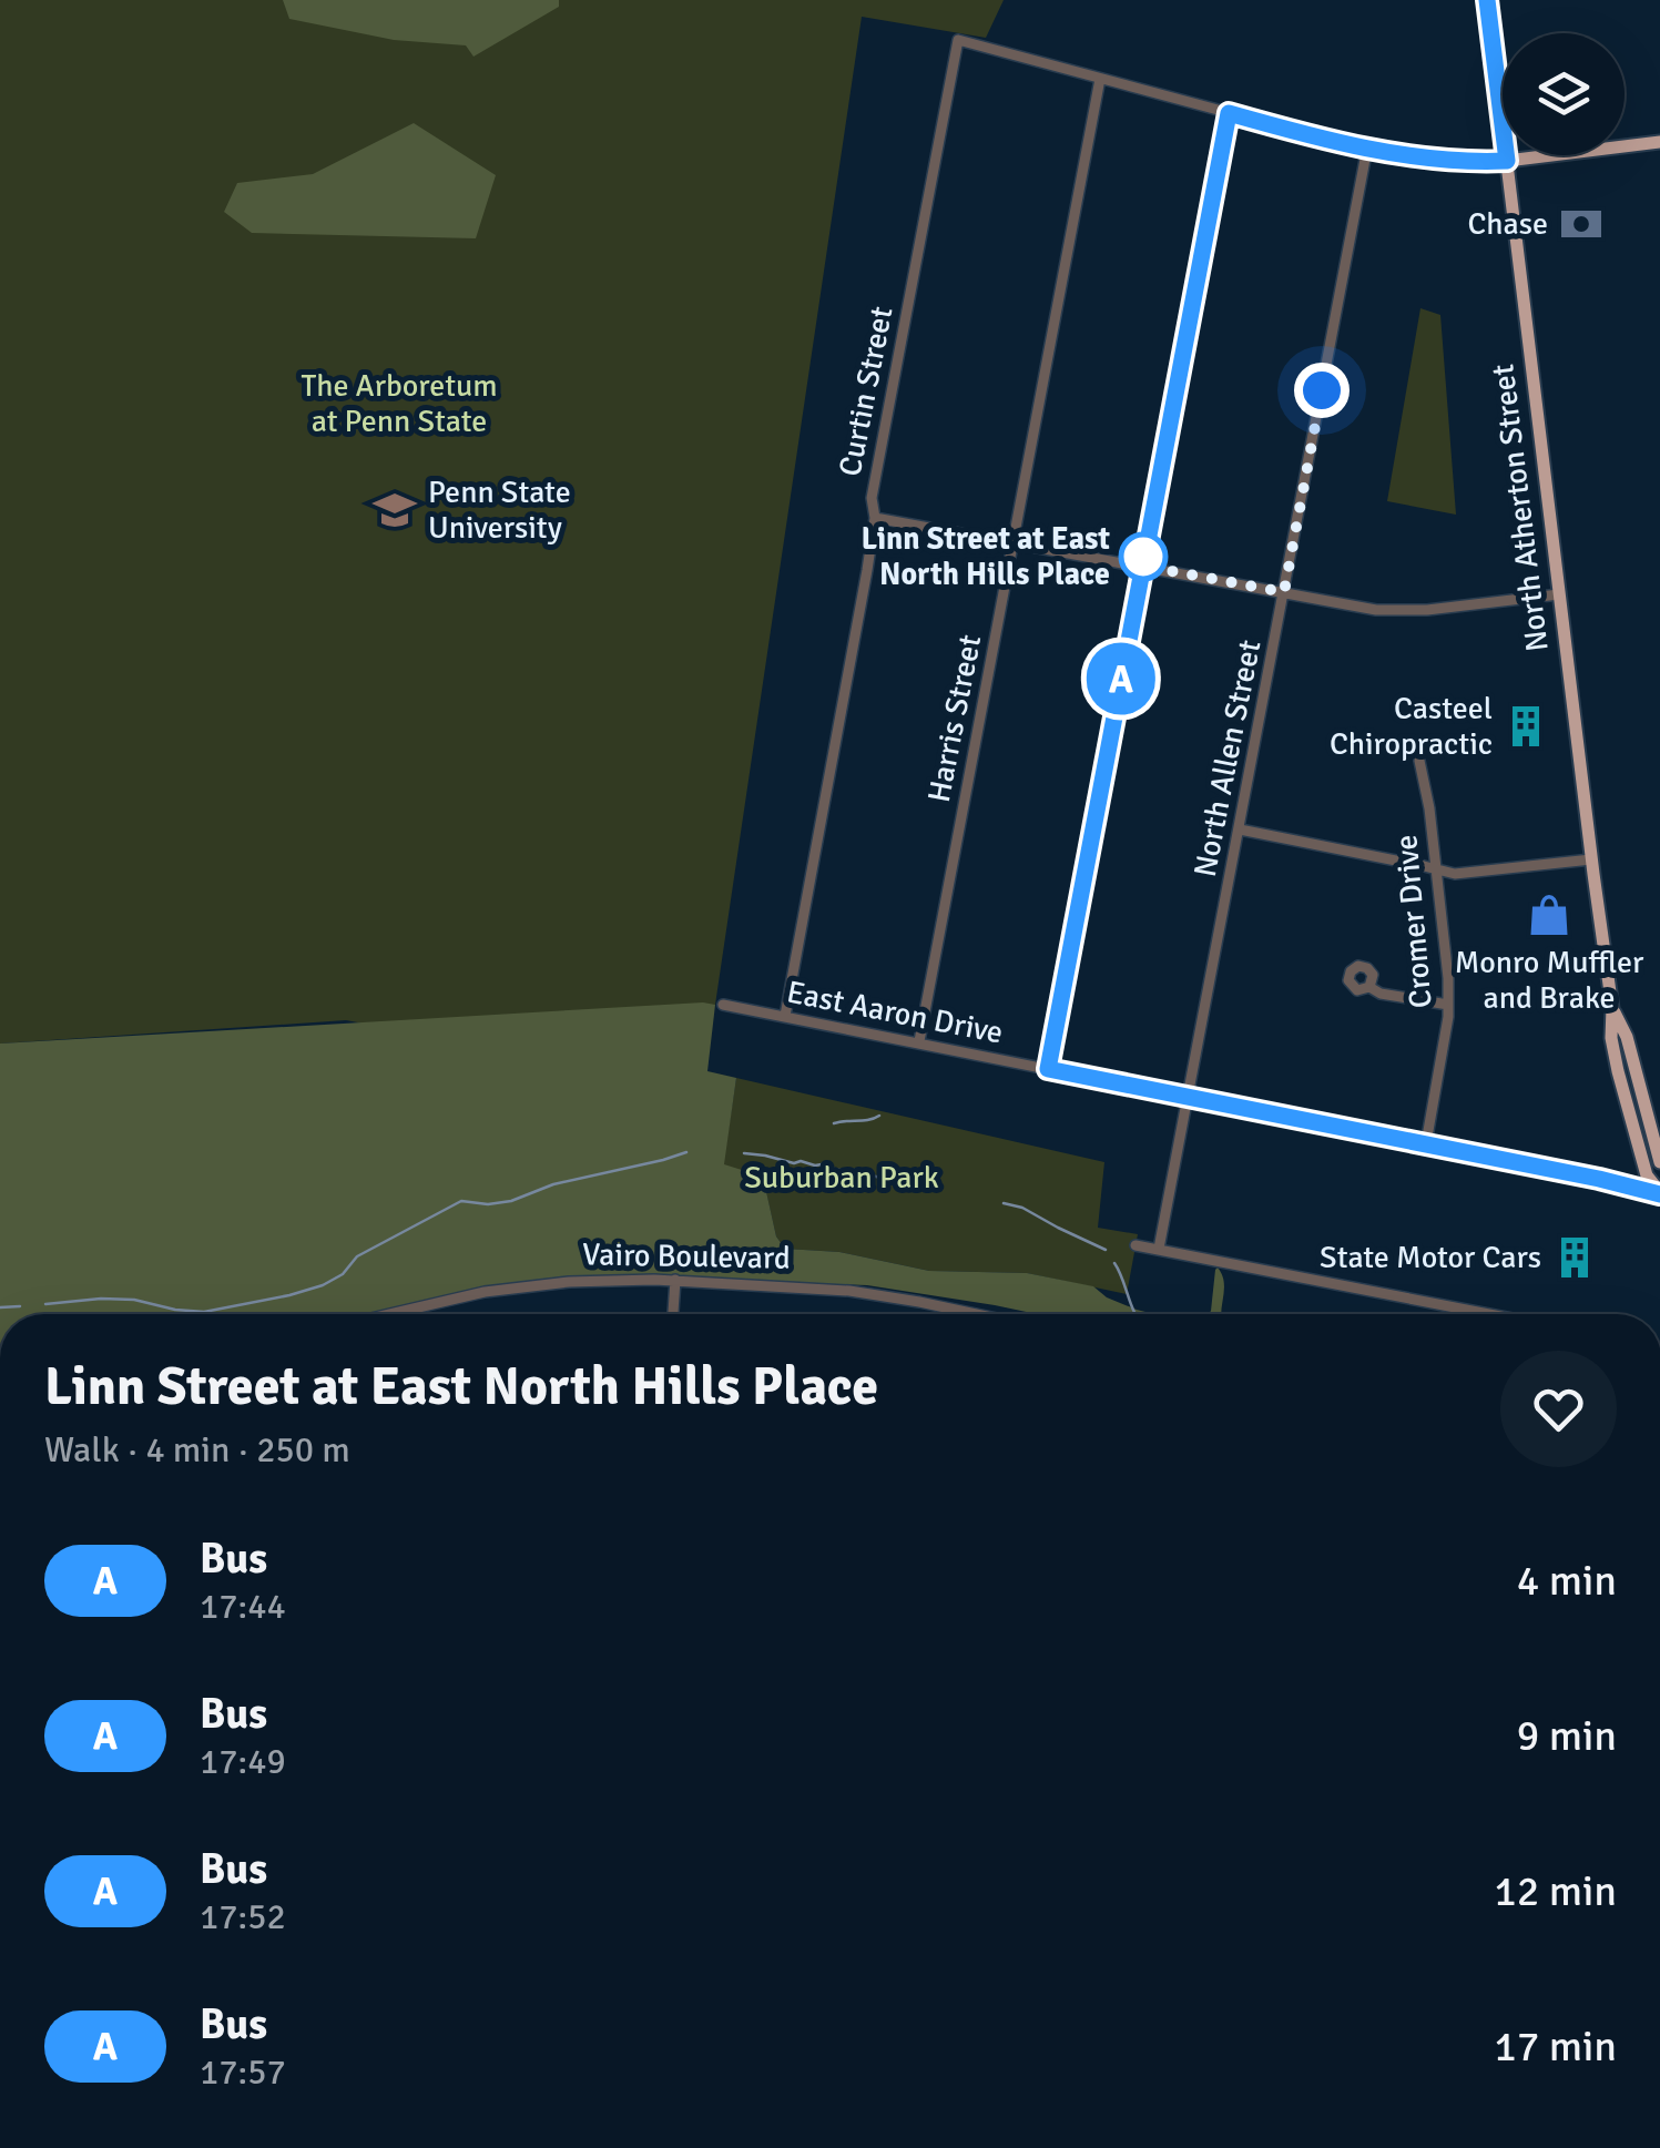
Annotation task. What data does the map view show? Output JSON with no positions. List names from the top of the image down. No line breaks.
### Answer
{"streets":{"main road":["North Atherton Street"],"street":["Curtin Street","Harris Street","North Allen Street","Cromer Drive","East Aaron Drive","Vairo Boulevard"]},"crossings":[["Curtin Street","Harris Street"],["Curtin Street","East Aaron Drive"],["North Atherton Street","East Aaron Drive"],["Harris Street","East Aaron Drive"],["North Allen Street","East Aaron Drive"],["Cromer Drive","East Aaron Drive"]],"parks":["The Arboretum at Penn State","Suburban Park"],"places":{"bank":["Chase"],"school or university":["Penn State University"],"other":["Linn Street at East North Hills Place"],"building":["Casteel Chiropractic","State Motor Cars"],"shop":["Monro Muffler and Brake"]},"lines":["bus line A"],"page":{"on_map":"A","heading":["Linn Street at East North Hills Place","Walk · 4 min · 250 m"],"list":[{"mark":"A","name":"Bus","note":"17:44","value":"4 min"},{"mark":"A","name":"Bus","note":"17:49","value":"9 min"},{"mark":"A","name":"Bus","note":"17:52","value":"12 min"},{"mark":"A","name":"Bus","note":"17:57","value":"17 min"}]}}
